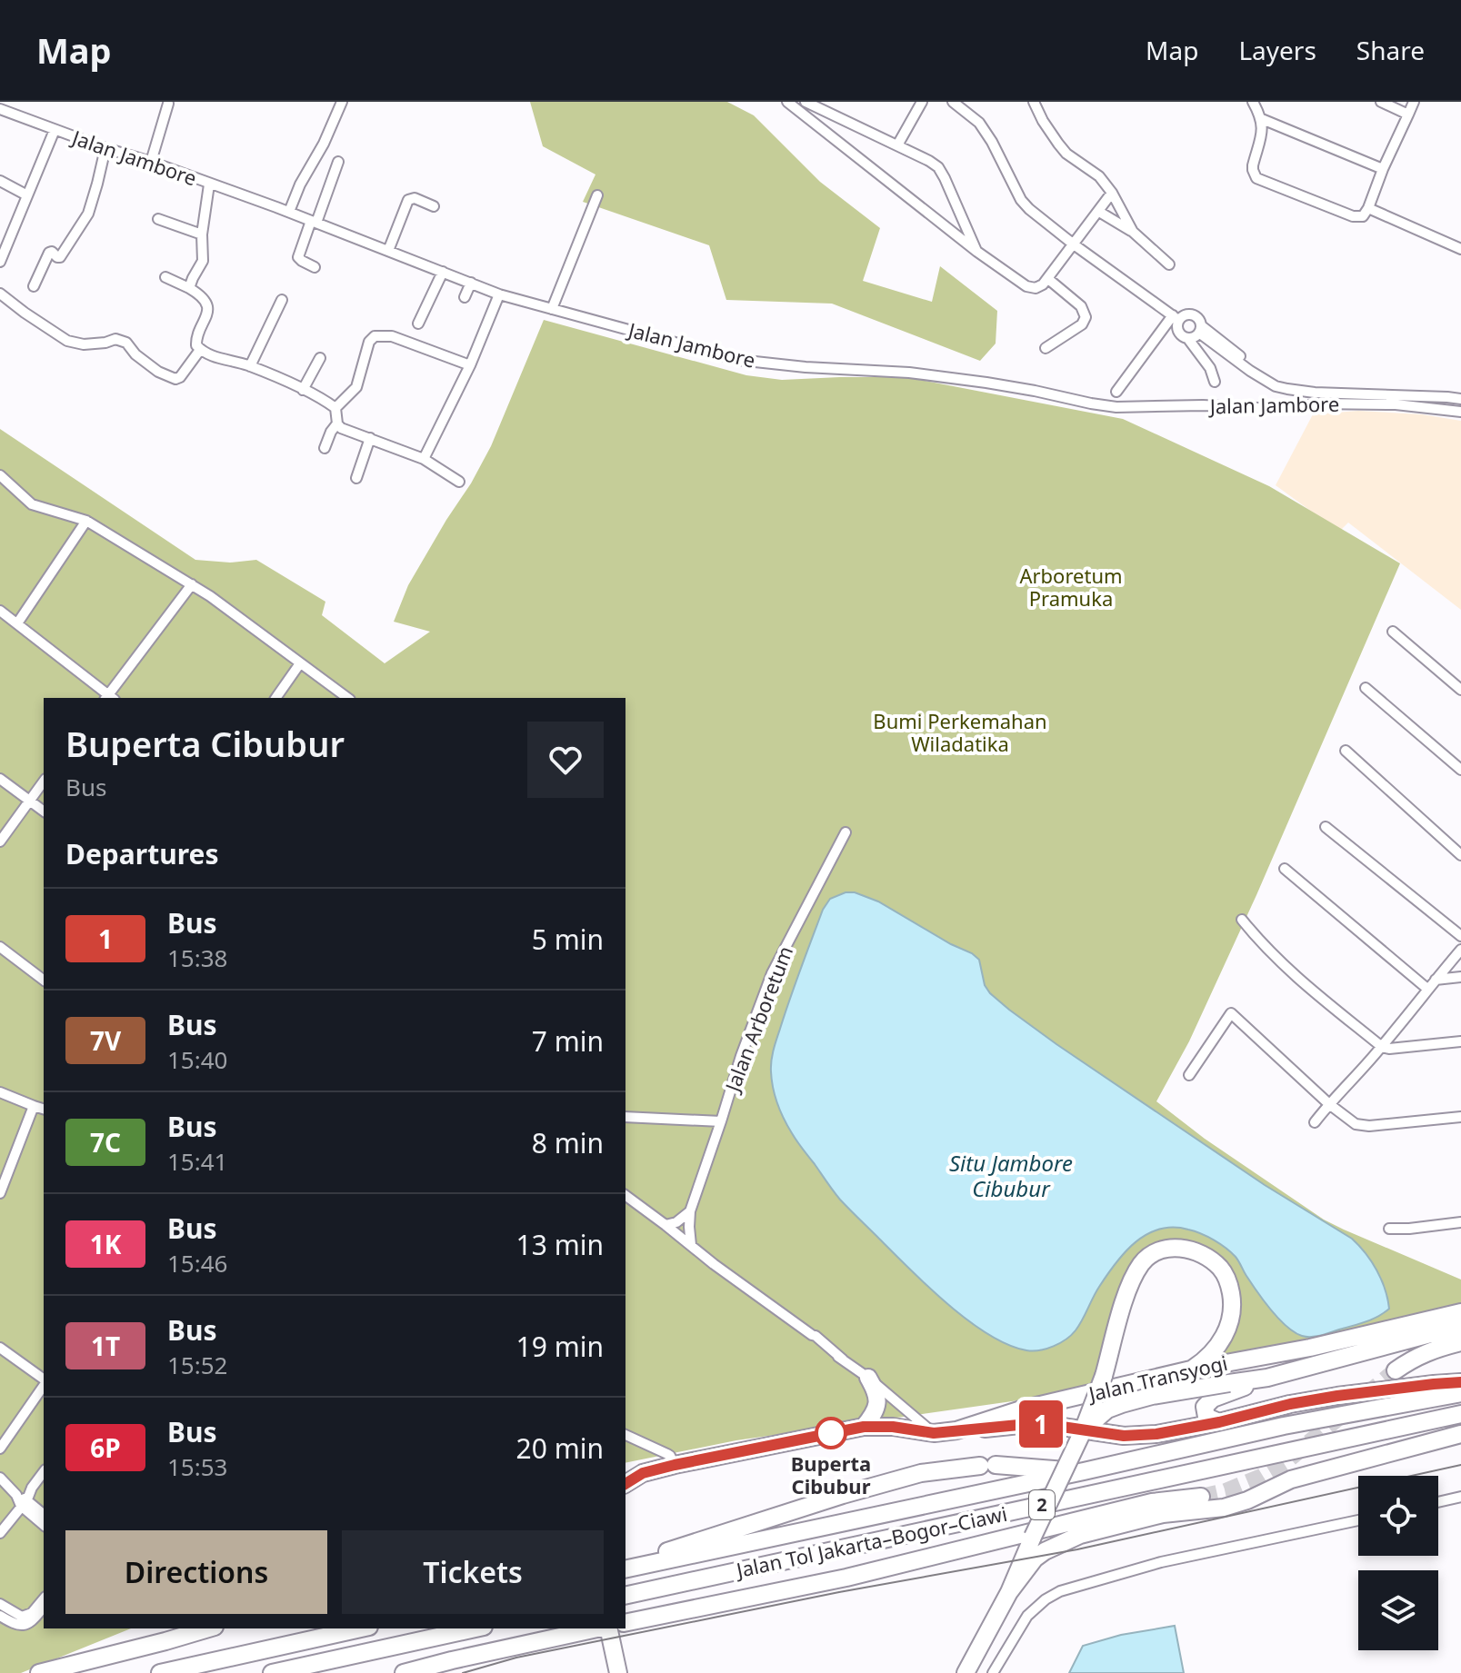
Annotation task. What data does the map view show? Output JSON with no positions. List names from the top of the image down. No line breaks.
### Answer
{"streets":{"highway":["Jalan Transyogi","2","Jalan Tol Jakarta–Bogor–Ciawi"],"street":["Jalan Jambore","Jalan Arboretum"]},"water":["Situ Jambore Cibubur"],"parks":["Arboretum Pramuka","Bumi Perkemahan Wiladatika"],"places":["Buperta Cibubur"],"lines":["bus line 1"],"page":{"header":"Map","nav":["Map","Layers","Share"],"on_map":"1","heading":[["Buperta Cibubur","Bus"],"Departures"],"list":[{"mark":"1","name":"Bus","note":"15:38","value":"5 min"},{"mark":"7V","name":"Bus","note":"15:40","value":"7 min"},{"mark":"7C","name":"Bus","note":"15:41","value":"8 min"},{"mark":"1K","name":"Bus","note":"15:46","value":"13 min"},{"mark":"1T","name":"Bus","note":"15:52","value":"19 min"},{"mark":"6P","name":"Bus","note":"15:53","value":"20 min"}],"buttons":["Directions","Tickets"]}}
